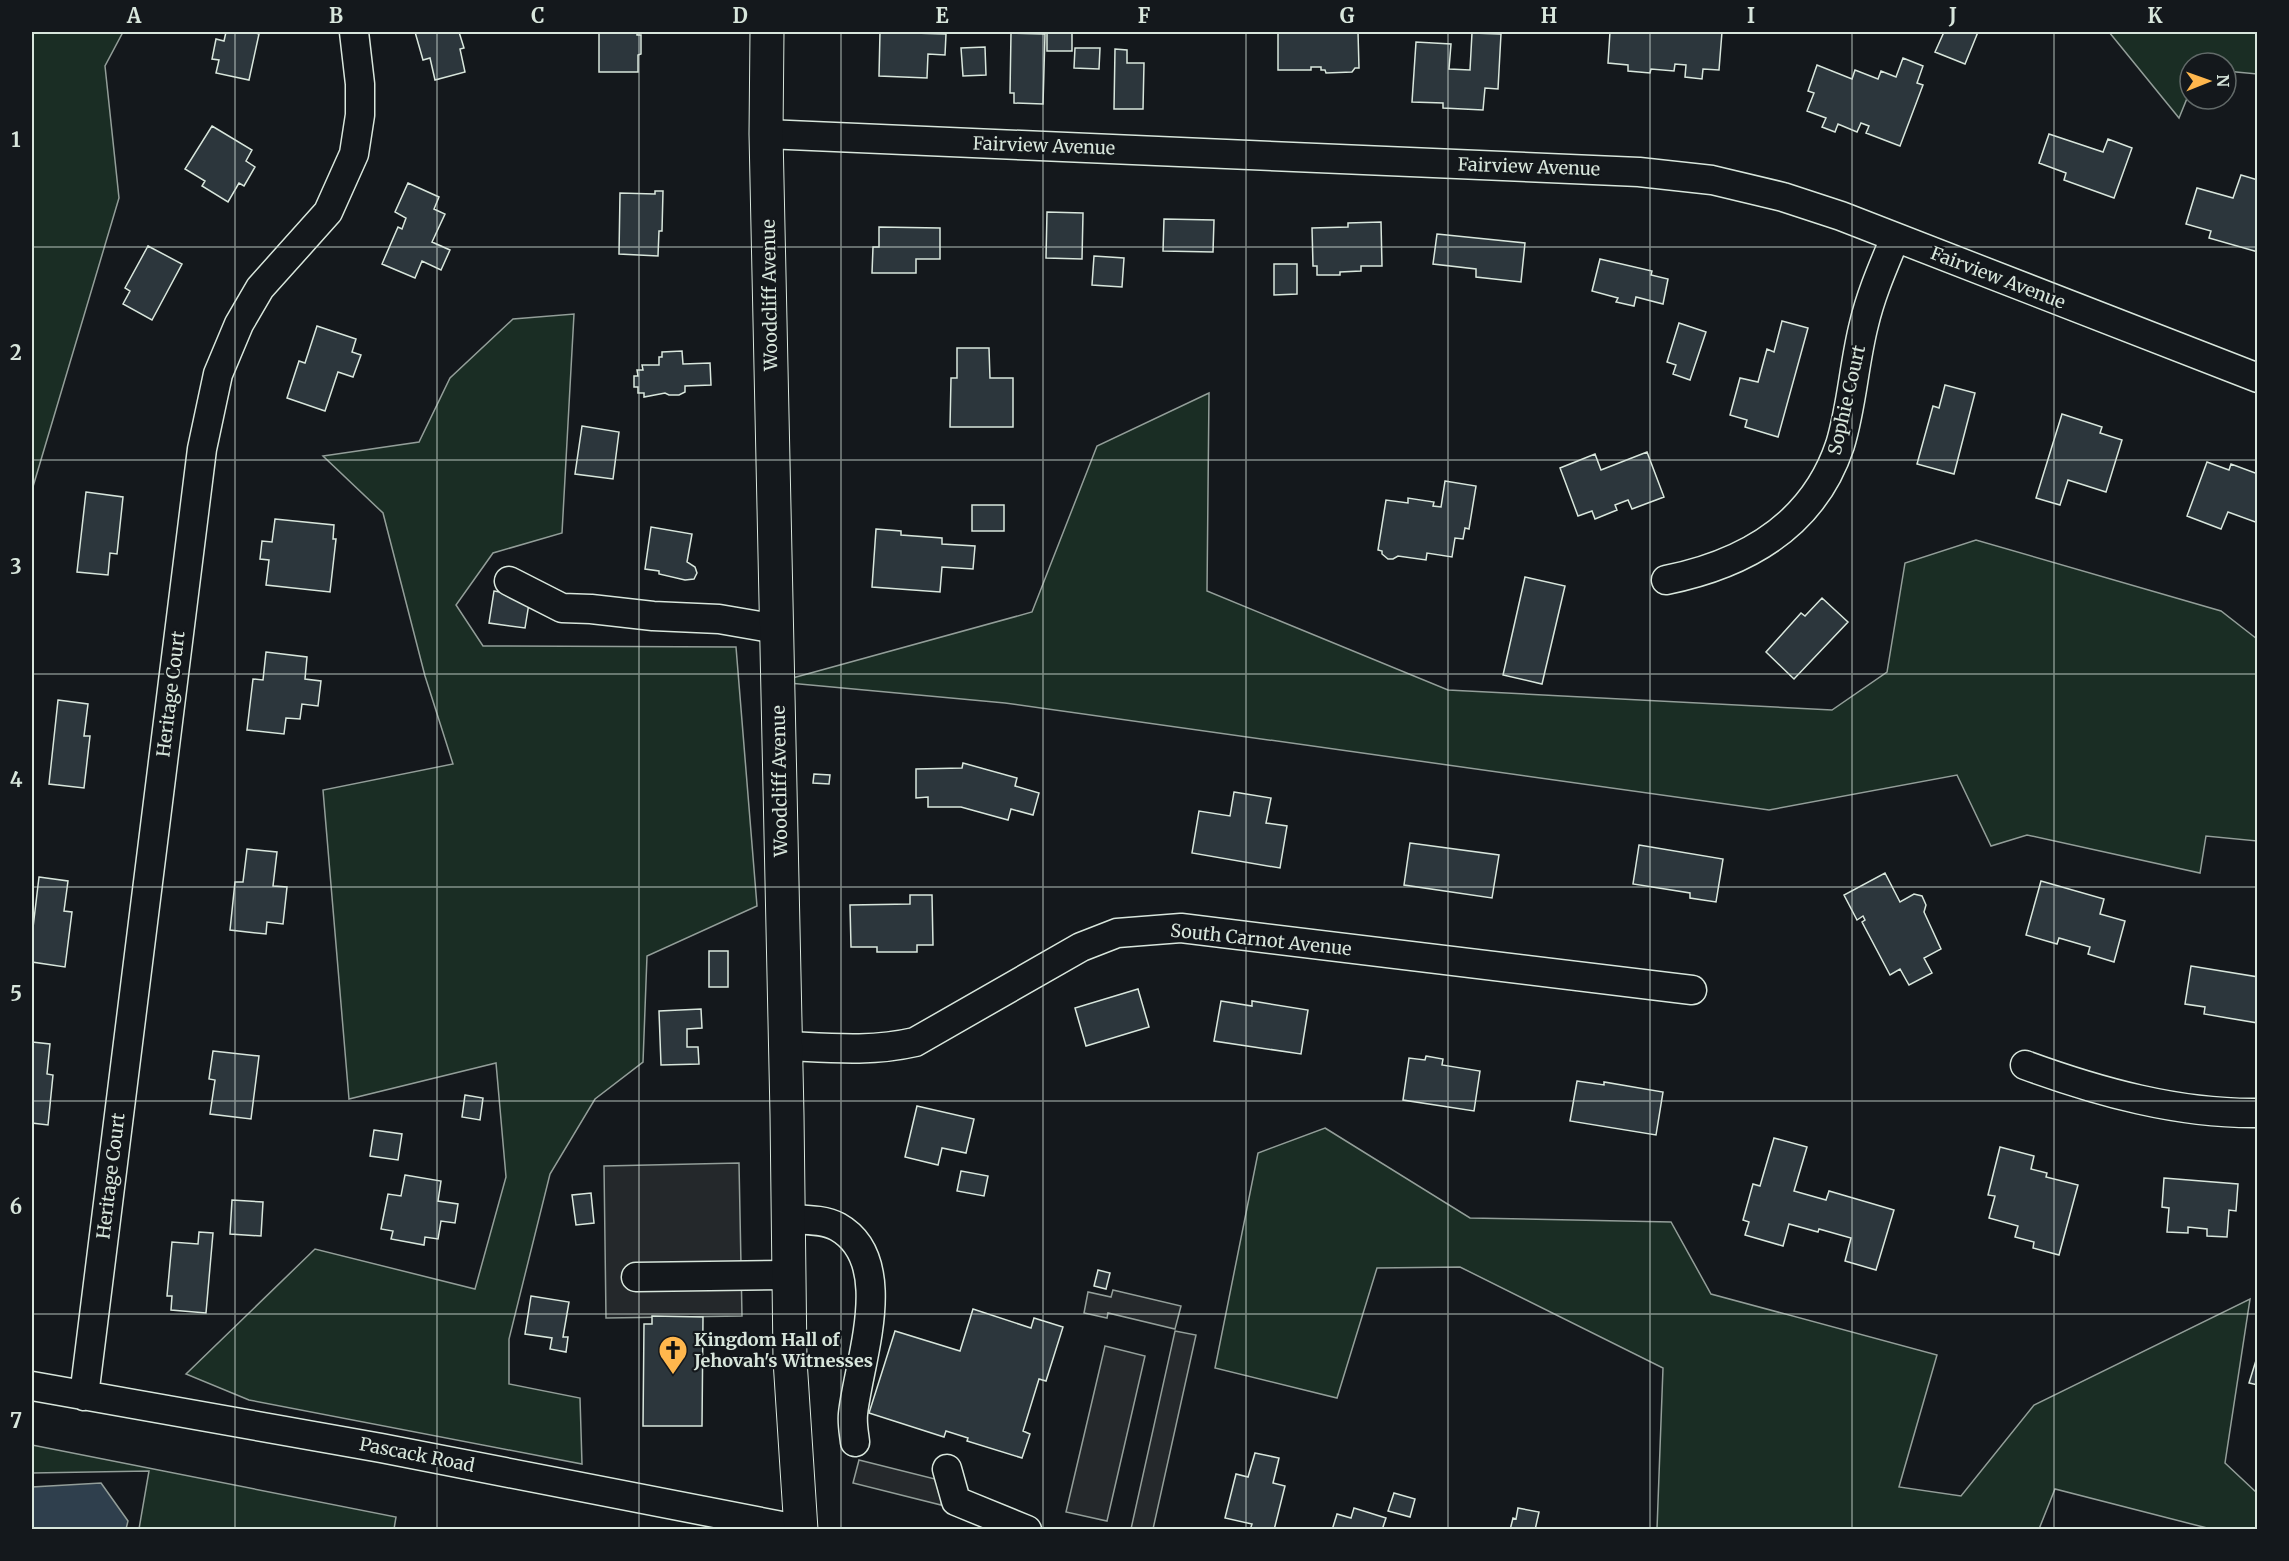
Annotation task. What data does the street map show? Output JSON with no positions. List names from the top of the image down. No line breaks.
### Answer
{"streets":{"main road":["Woodcliff Avenue"],"street":["Fairview Avenue","Sophie Court","Heritage Court","South Carnot Avenue","Pascack Road"]},"crossings":[["Fairview Avenue","Woodcliff Avenue"],["Fairview Avenue","Sophie Court"],["Woodcliff Avenue","South Carnot Avenue"],["Woodcliff Avenue","Pascack Road"],["Heritage Court","Pascack Road"]],"places":{"church":["Kingdom Hall of Jehovah's Witnesses"]},"north":"right","grid":{"columns":["A","B","C","D","E","F","G","H","I","J","K"],"rows":["1","2","3","4","5","6","7"]}}
